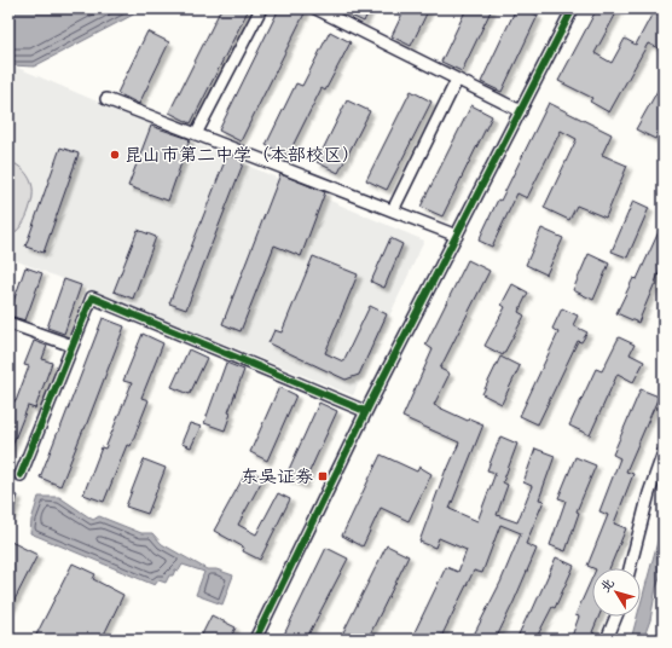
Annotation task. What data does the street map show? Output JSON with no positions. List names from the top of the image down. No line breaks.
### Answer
{"places":{"other":["昆山市第二中学（本部校区）"],"transit":["东吴证券"]},"north":"top left"}
